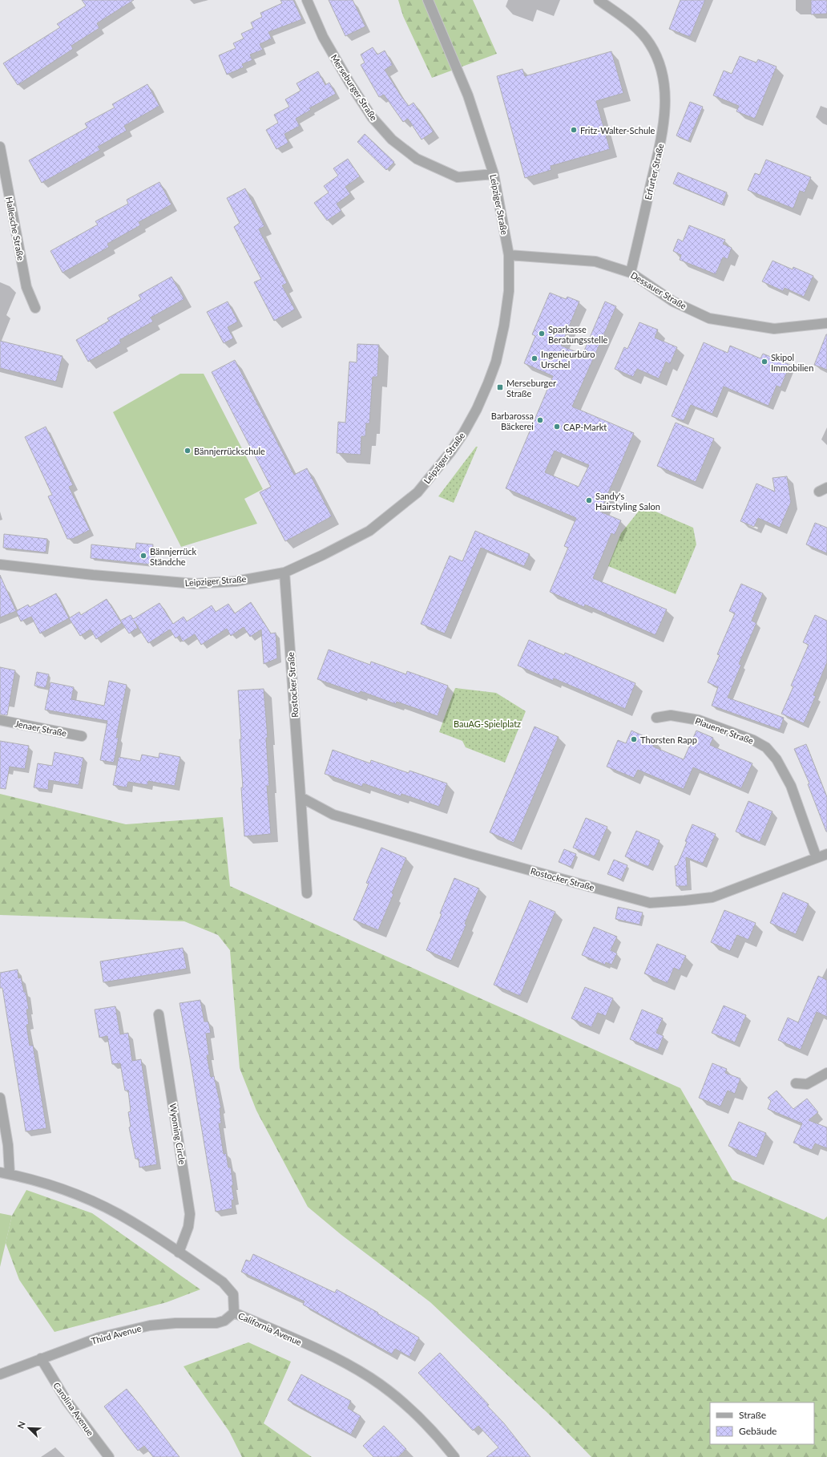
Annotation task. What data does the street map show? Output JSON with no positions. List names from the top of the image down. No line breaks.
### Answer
{"streets":{"street":["Merseburger Straße","Erfurter Straße","Leipziger Straße","Hallesche Straße","Dessauer Straße","Rostocker Straße","Jenaer Straße","Plauener Straße","Wyoming Circle","California Avenue","Third Avenue","Carolina Avenue"]},"crossings":[["Merseburger Straße","Leipziger Straße"],["Erfurter Straße","Dessauer Straße"],["Leipziger Straße","Dessauer Straße"],["Leipziger Straße","Rostocker Straße"],["Rostocker Straße","Plauener Straße"],["Wyoming Circle","California Avenue"],["California Avenue","Third Avenue"],["Third Avenue","Carolina Avenue"]],"parks":["BauAG-Spielplatz"],"places":{"other":["Fritz-Walter-Schule","Sparkasse Beratungsstelle","Ingenieurbüro Urschel","Skipol Immobilien","Barbarossa Bäckerei","CAP-Markt","Bännjerrückschule","Sandy's Hairstyling Salon","Bännjerrück Ständche","Thorsten Rapp"],"transit":["Merseburger Straße"]},"legend":["Straße","Gebäude"],"north":"top left"}
